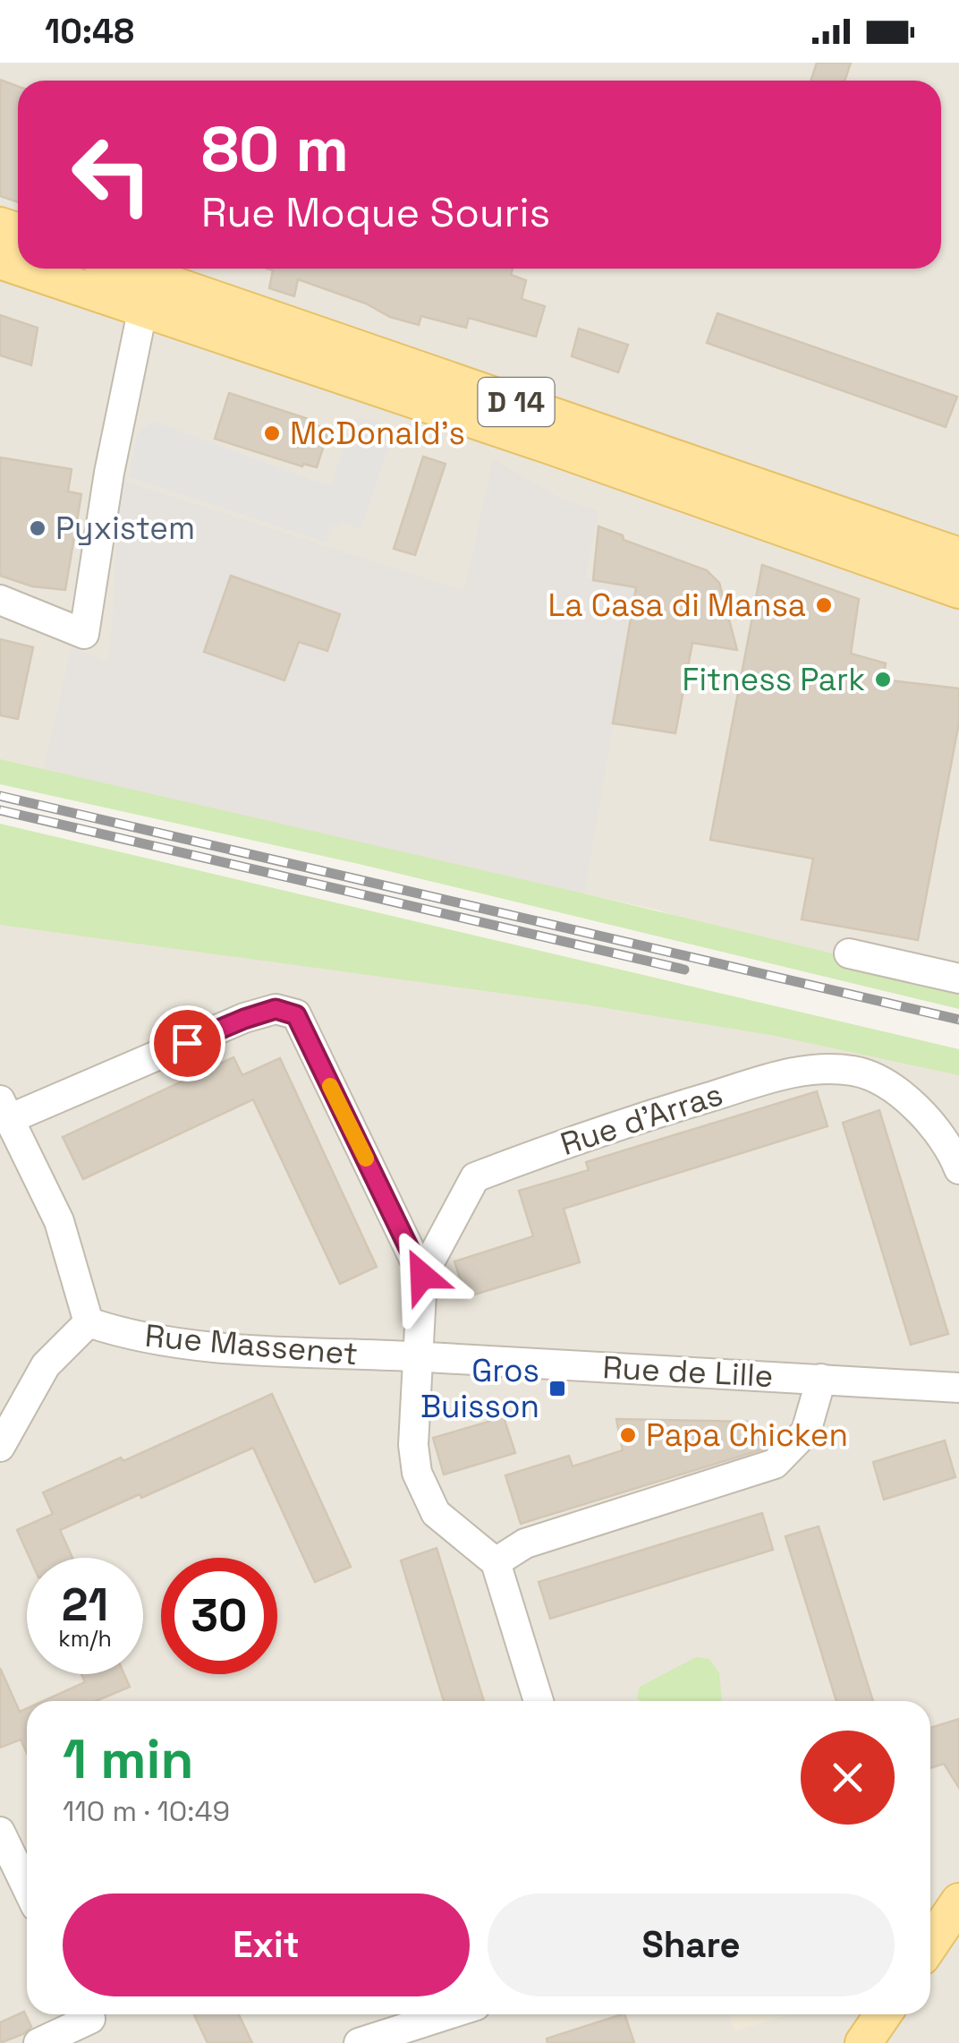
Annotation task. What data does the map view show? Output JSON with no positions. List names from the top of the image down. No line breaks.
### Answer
{"streets":{"main road":["D 14"],"street":["Rue d'Arras","Rue Massenet","Rue de Lille"]},"crossings":[["Rue d'Arras","Rue Massenet"],["Rue d'Arras","Rue de Lille"],["Rue Massenet","Rue de Lille"]],"places":{"other":["McDonald's","Pyxistem","La Casa di Mansa","Fitness Park","Papa Chicken"],"transit":["Gros Buisson"]},"page":{"status":"10:48","turn":["80 m","Rue Moque Souris"],"speed":"21 km/h","limit":"30","heading":["1 min","110 m · 10:49"],"buttons":["Exit","Share"]}}
